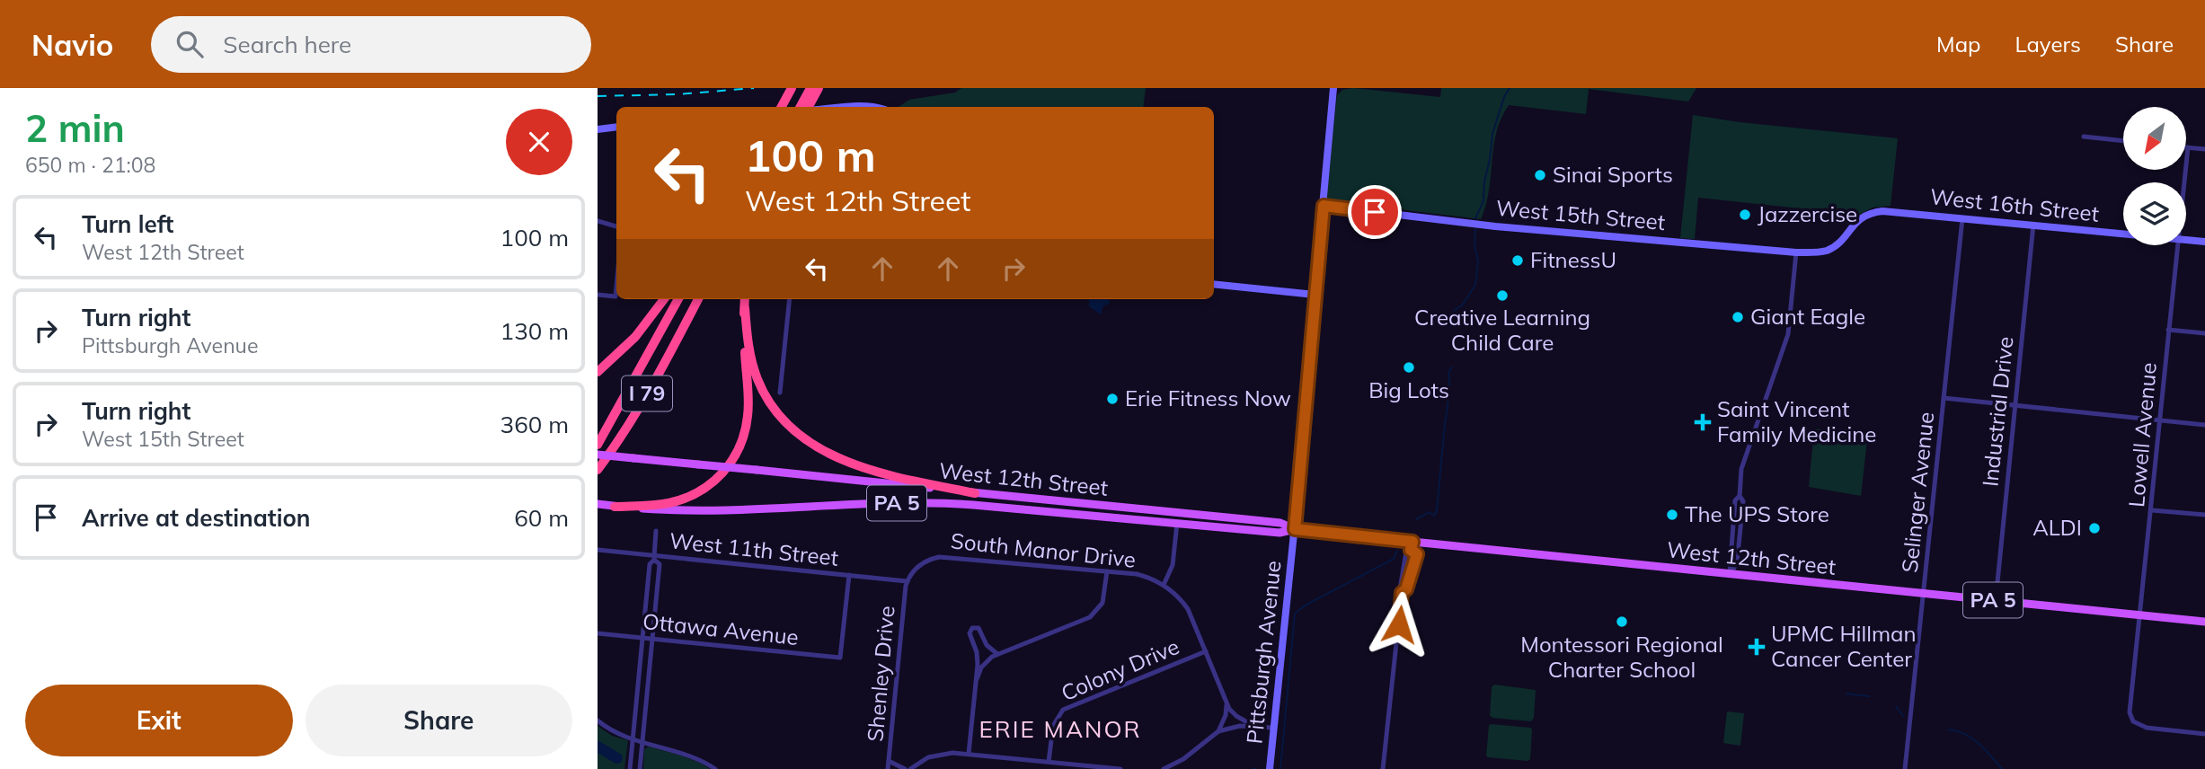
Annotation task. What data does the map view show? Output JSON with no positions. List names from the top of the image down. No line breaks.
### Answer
{"streets":{"highway":["I 79"],"main road":["West 12th Street","PA 5"],"street":["West 16th Street","West 15th Street","Industrial Drive","Lowell Avenue","Selinger Avenue","West 11th Street","South Manor Drive","Ottawa Avenue","Pittsburgh Avenue","Colony Drive","Shenley Drive"]},"crossings":[["West 16th Street","West 15th Street"],["West 16th Street","Industrial Drive"],["West 16th Street","Selinger Avenue"],["West 15th Street","Pittsburgh Avenue"],["Industrial Drive","West 12th Street"],["Lowell Avenue","West 12th Street"],["West 12th Street","Selinger Avenue"],["West 12th Street","Pittsburgh Avenue"],["West 11th Street","South Manor Drive"],["West 11th Street","Ottawa Avenue"],["West 11th Street","Shenley Drive"],["South Manor Drive","Colony Drive"],["South Manor Drive","Shenley Drive"]],"districts":["ERIE MANOR"],"places":{"other":["Sinai Sports","Jazzercise","FitnessU","Creative Learning Child Care","Giant Eagle","Big Lots","Erie Fitness Now","The UPS Store","ALDI","Montessori Regional Charter School"],"health":["Saint Vincent Family Medicine","UPMC Hillman Cancer Center"]},"north":"bottom left","page":{"header":"Navio","search":"Search here","nav":["Map","Layers","Share"],"heading":["2 min","650 m · 21:08"],"turn":["100 m","West 12th Street"],"list":[{"name":"Turn left","note":"West 12th Street","value":"100 m"},{"name":"Turn right","note":"Pittsburgh Avenue","value":"130 m"},{"name":"Turn right","note":"West 15th Street","value":"360 m"},{"name":"Arrive at destination","value":"60 m"}],"buttons":["Exit","Share"]}}
